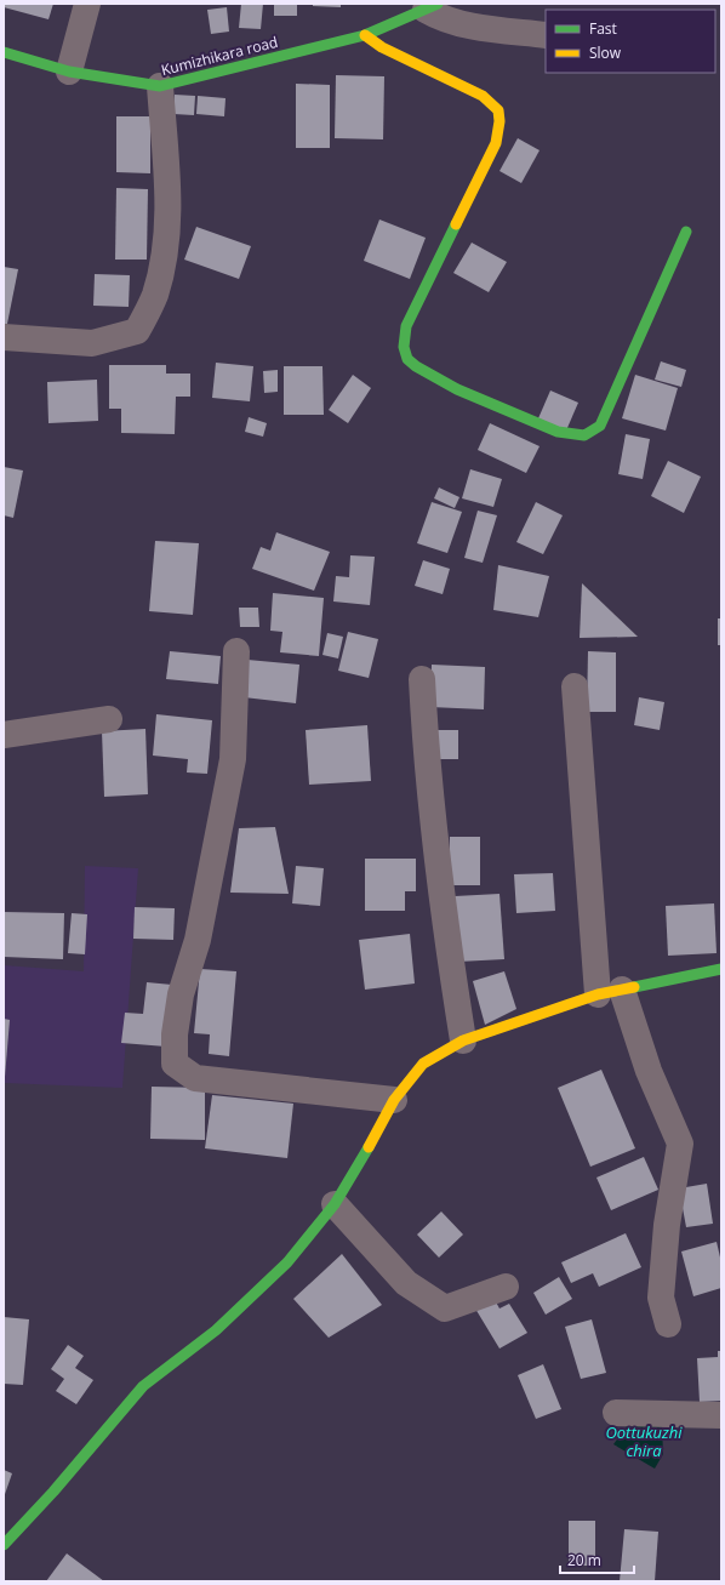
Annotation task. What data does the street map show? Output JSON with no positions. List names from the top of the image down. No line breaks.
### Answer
{"streets":{"street":["Kumizhikara road"]},"water":["Oottukuzhi chira"],"legend":["Fast","Slow"],"scale_bar":"20 m"}
